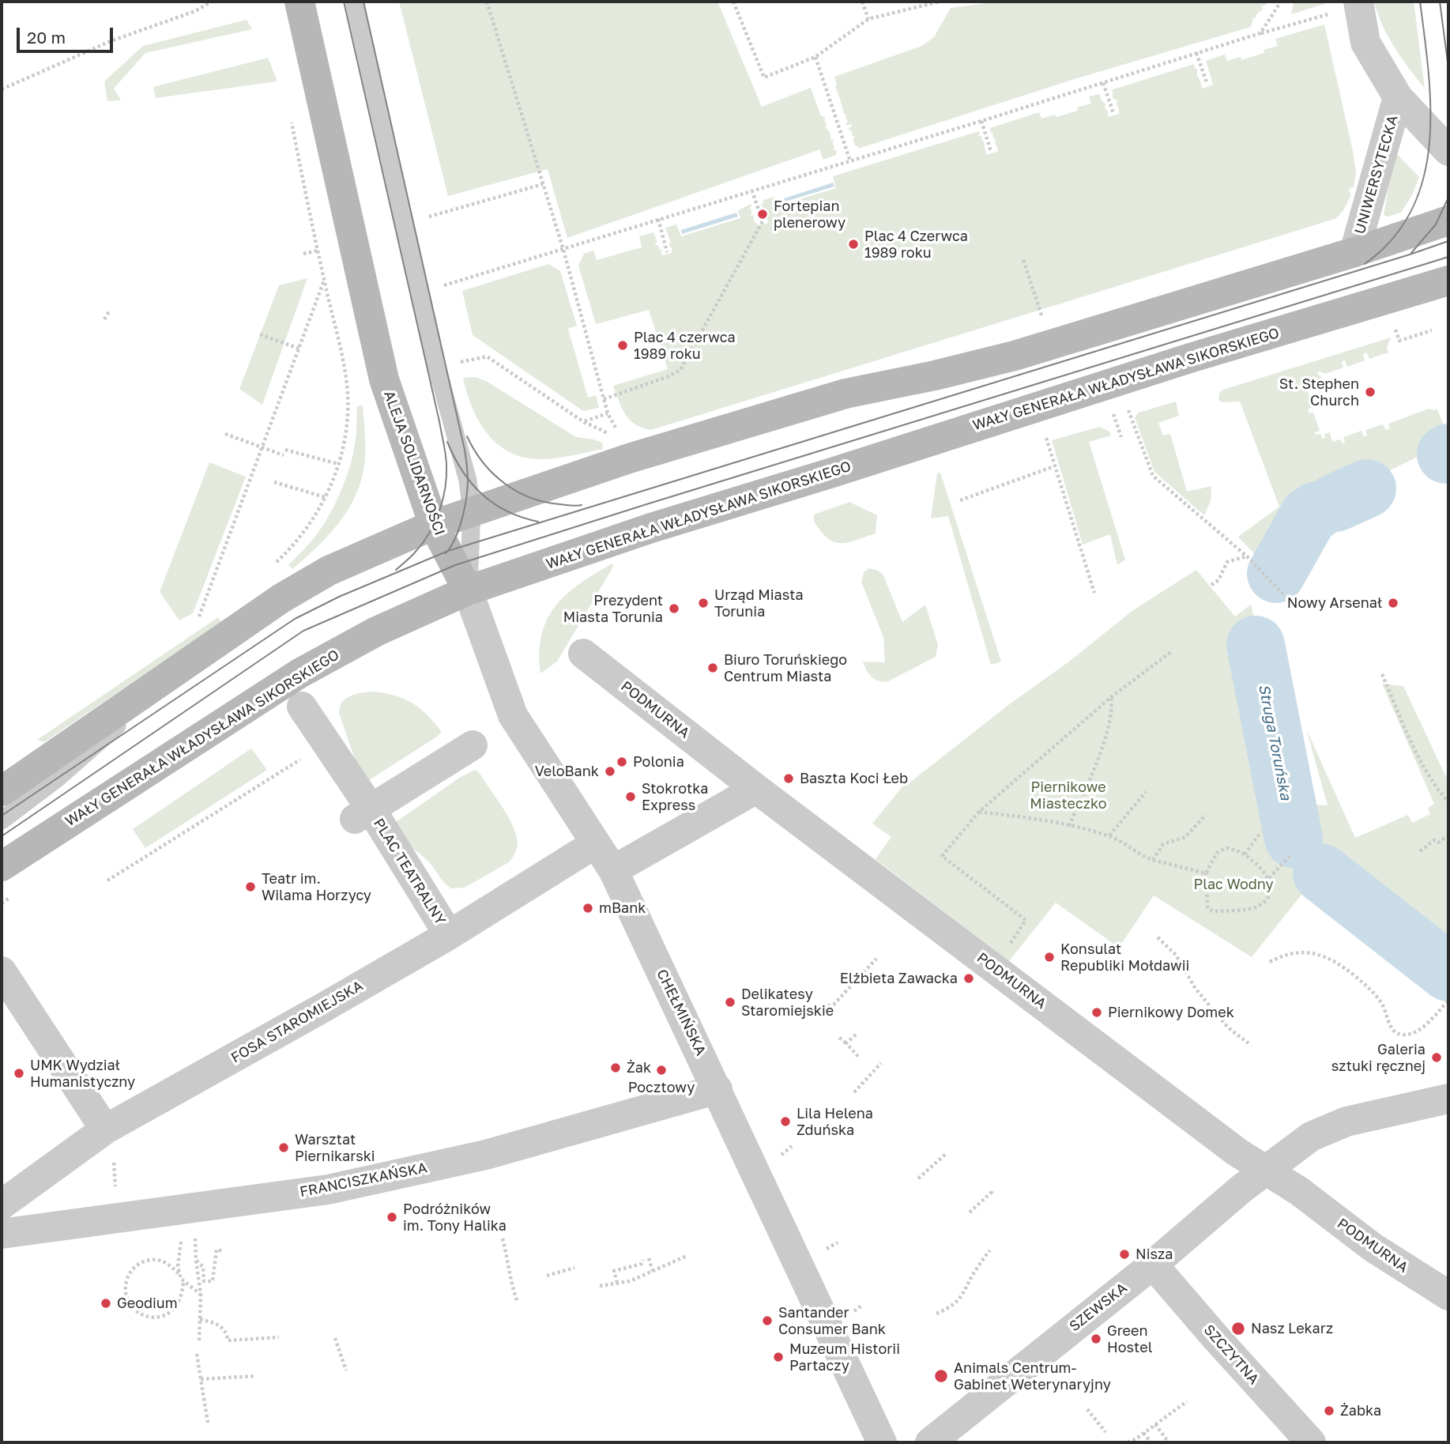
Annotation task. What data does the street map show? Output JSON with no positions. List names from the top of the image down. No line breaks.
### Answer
{"streets":{"street":["UNIWERSYTECKA","WAŁY GENERAŁA WŁADYSŁAWA SIKORSKIEGO","ALEJA SOLIDARNOŚCI","PODMURNA","PLAC TEATRALNY","CHEŁMIŃSKA","FOSA STAROMIEJSKA","FRANCISZKAŃSKA","SZEWSKA","SZCZYTNA"]},"crossings":[["WAŁY GENERAŁA WŁADYSŁAWA SIKORSKIEGO","ALEJA SOLIDARNOŚCI"],["WAŁY GENERAŁA WŁADYSŁAWA SIKORSKIEGO","CHEŁMIŃSKA"],["ALEJA SOLIDARNOŚCI","CHEŁMIŃSKA"],["PODMURNA","SZEWSKA"],["PLAC TEATRALNY","FOSA STAROMIEJSKA"],["CHEŁMIŃSKA","FOSA STAROMIEJSKA"],["CHEŁMIŃSKA","FRANCISZKAŃSKA"],["SZEWSKA","SZCZYTNA"]],"water":["Struga Toruńska"],"parks":["Piernikowe Miasteczko","Plac Wodny"],"places":["Fortepian plenerowy","Plac 4 Czerwca 1989 roku","Plac 4 czerwca 1989 roku","St. Stephen Church","Urząd Miasta Torunia","Nowy Arsenał","Prezydent Miasta Torunia","Biuro Toruńskiego Centrum Miasta","Polonia","VeloBank","Baszta Koci Łeb","Stokrotka Express","Teatr im. Wilama Horzycy","mBank","Konsulat Republiki Mołdawii","Elżbieta Zawacka","Delikatesy Staromiejskie","Piernikowy Domek","Galeria sztuki ręcznej","Żak","Pocztowy","UMK Wydział Humanistyczny","Lila Helena Zduńska","Warsztat Piernikarski","Podróżników im. Tony Halika","Nisza","Geodium","Santander Consumer Bank","Nasz Lekarz","Green Hostel","Muzeum Historii Partaczy","Animals Centrum- Gabinet Weterynaryjny","Żabka"],"scale_bar":"20 m"}
